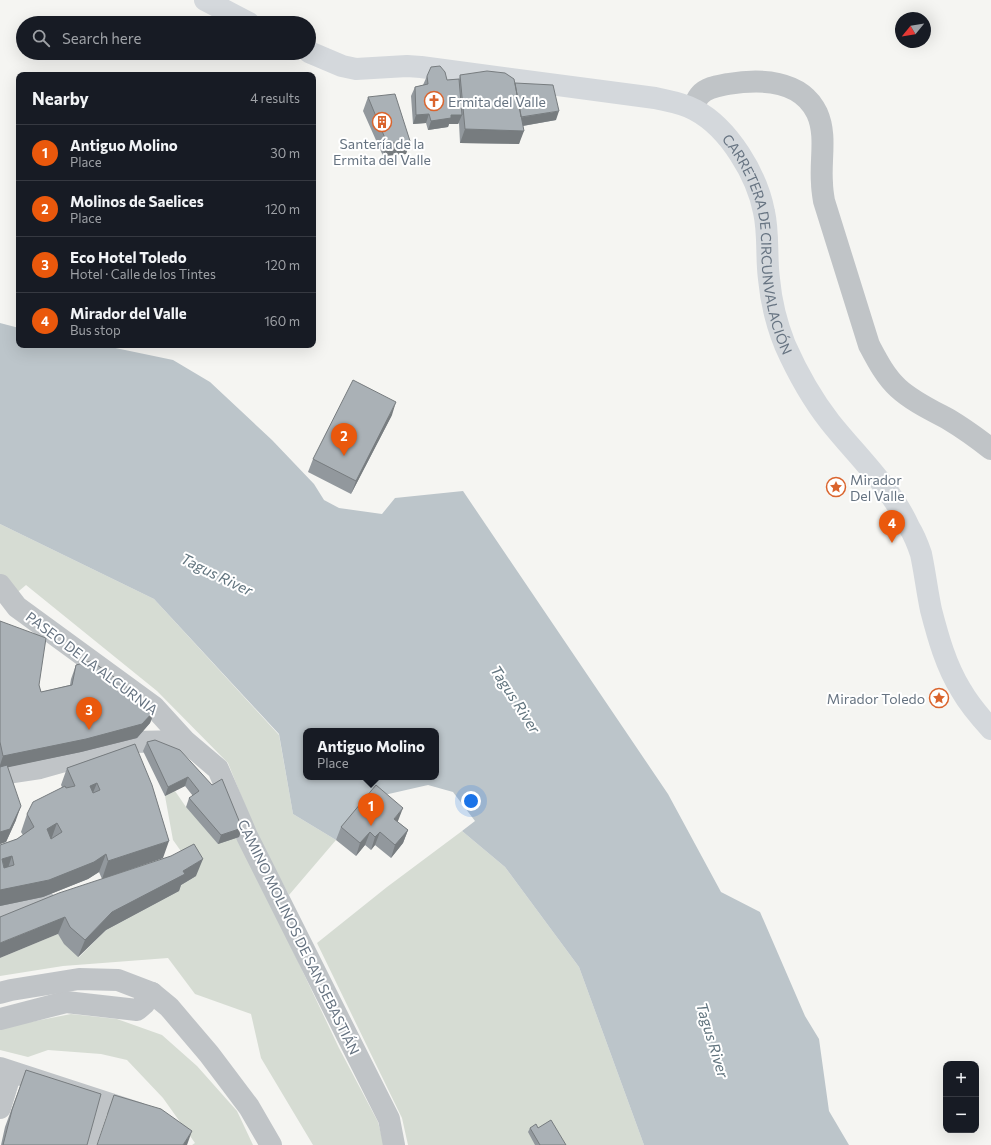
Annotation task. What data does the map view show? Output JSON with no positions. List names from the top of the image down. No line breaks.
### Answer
{"streets":{"main road":["CARRETERA DE CIRCUNVALACIÓN"],"street":["PASEO DE LA ALCURNIA","CAMINO MOLINOS DE SAN SEBASTIÁN"]},"crossings":[["PASEO DE LA ALCURNIA","CAMINO MOLINOS DE SAN SEBASTIÁN"]],"water":["Tagus River"],"places":{"church":["Ermita del Valle"],"building":["Santería de la Ermita del Valle"],"place":["Mirador Del Valle","Mirador Toledo"]},"north":"bottom left","page":{"search":"Search here","heading":["Nearby","4 results"],"list":[{"mark":"1","name":"Antiguo Molino","note":"Place","value":"30 m"},{"mark":"2","name":"Molinos de Saelices","note":"Place","value":"120 m"},{"mark":"3","name":"Eco Hotel Toledo","note":"Hotel · Calle de los Tintes","value":"120 m"},{"mark":"4","name":"Mirador del Valle","note":"Bus stop","value":"160 m"}],"pins":["2","4","3","1"],"popup":["Antiguo Molino","Place"],"map_buttons":["+","−"]}}
